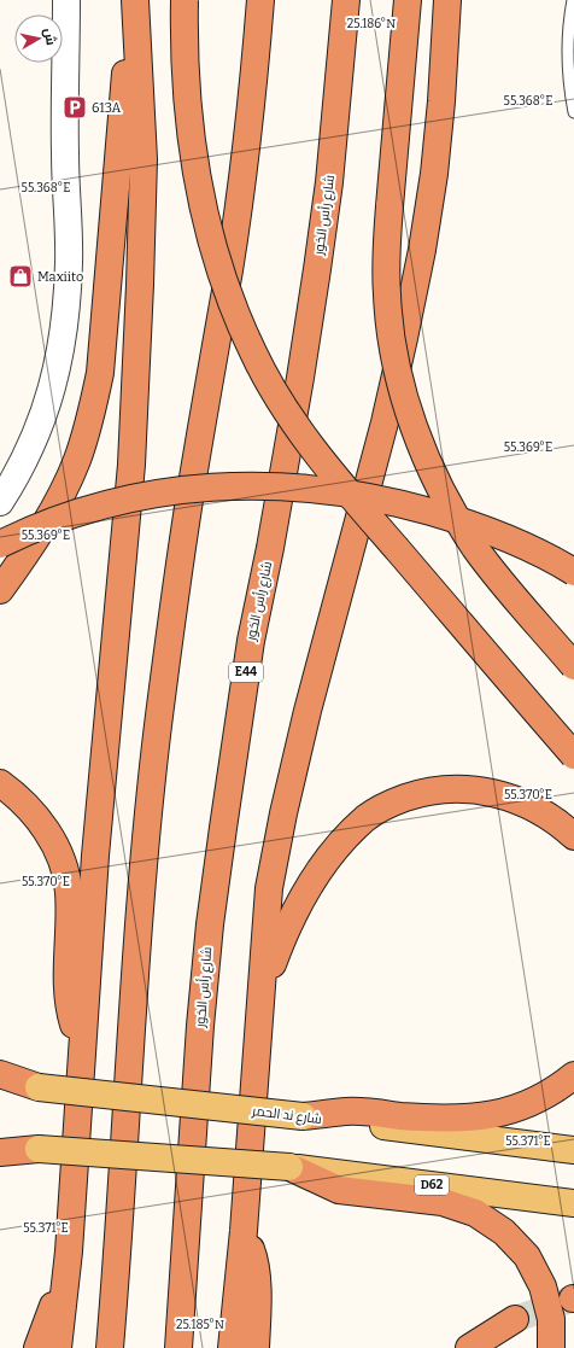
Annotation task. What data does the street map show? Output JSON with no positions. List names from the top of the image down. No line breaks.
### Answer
{"streets":{"highway":["شارع رأس الخور","E44"],"main road":["شارع ند الحمر","D62"]},"places":{"parking":["613A"],"shop":["Maxiito"]},"north":"right","coordinates":["25.186°N","55.368°E","55.369°E","55.370°E","55.371°E","25.185°N"]}
